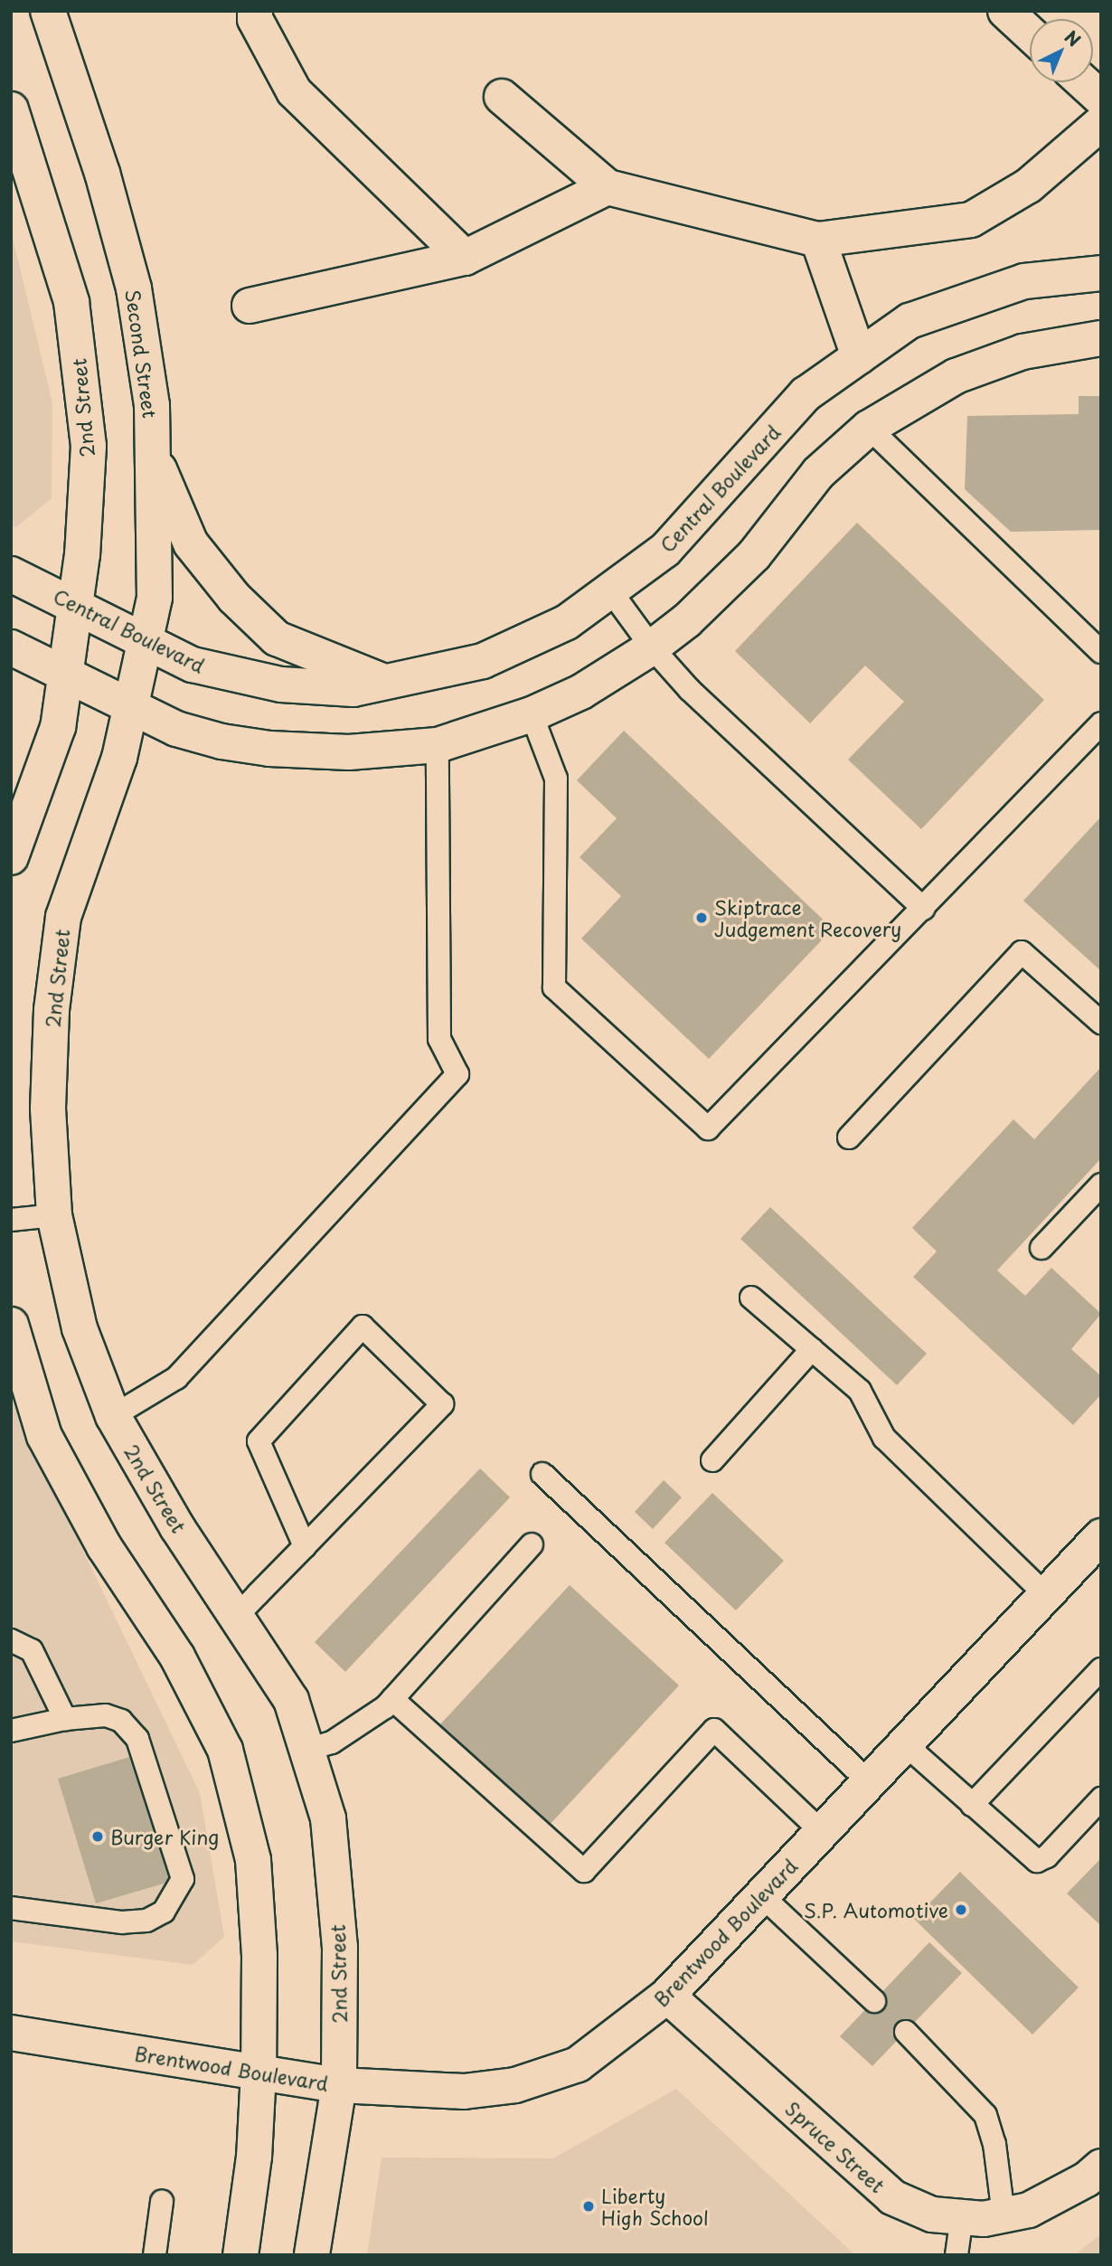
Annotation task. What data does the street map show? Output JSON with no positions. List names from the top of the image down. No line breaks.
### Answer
{"streets":{"street":["Second Street","2nd Street","Central Boulevard","Brentwood Boulevard","Spruce Street"]},"crossings":[["Second Street","2nd Street"],["Second Street","Central Boulevard"],["2nd Street","Central Boulevard"],["2nd Street","Brentwood Boulevard"],["Brentwood Boulevard","Spruce Street"]],"places":["Skiptrace Judgement Recovery","Burger King","S.P. Automotive","Liberty High School"],"north":"top right"}
